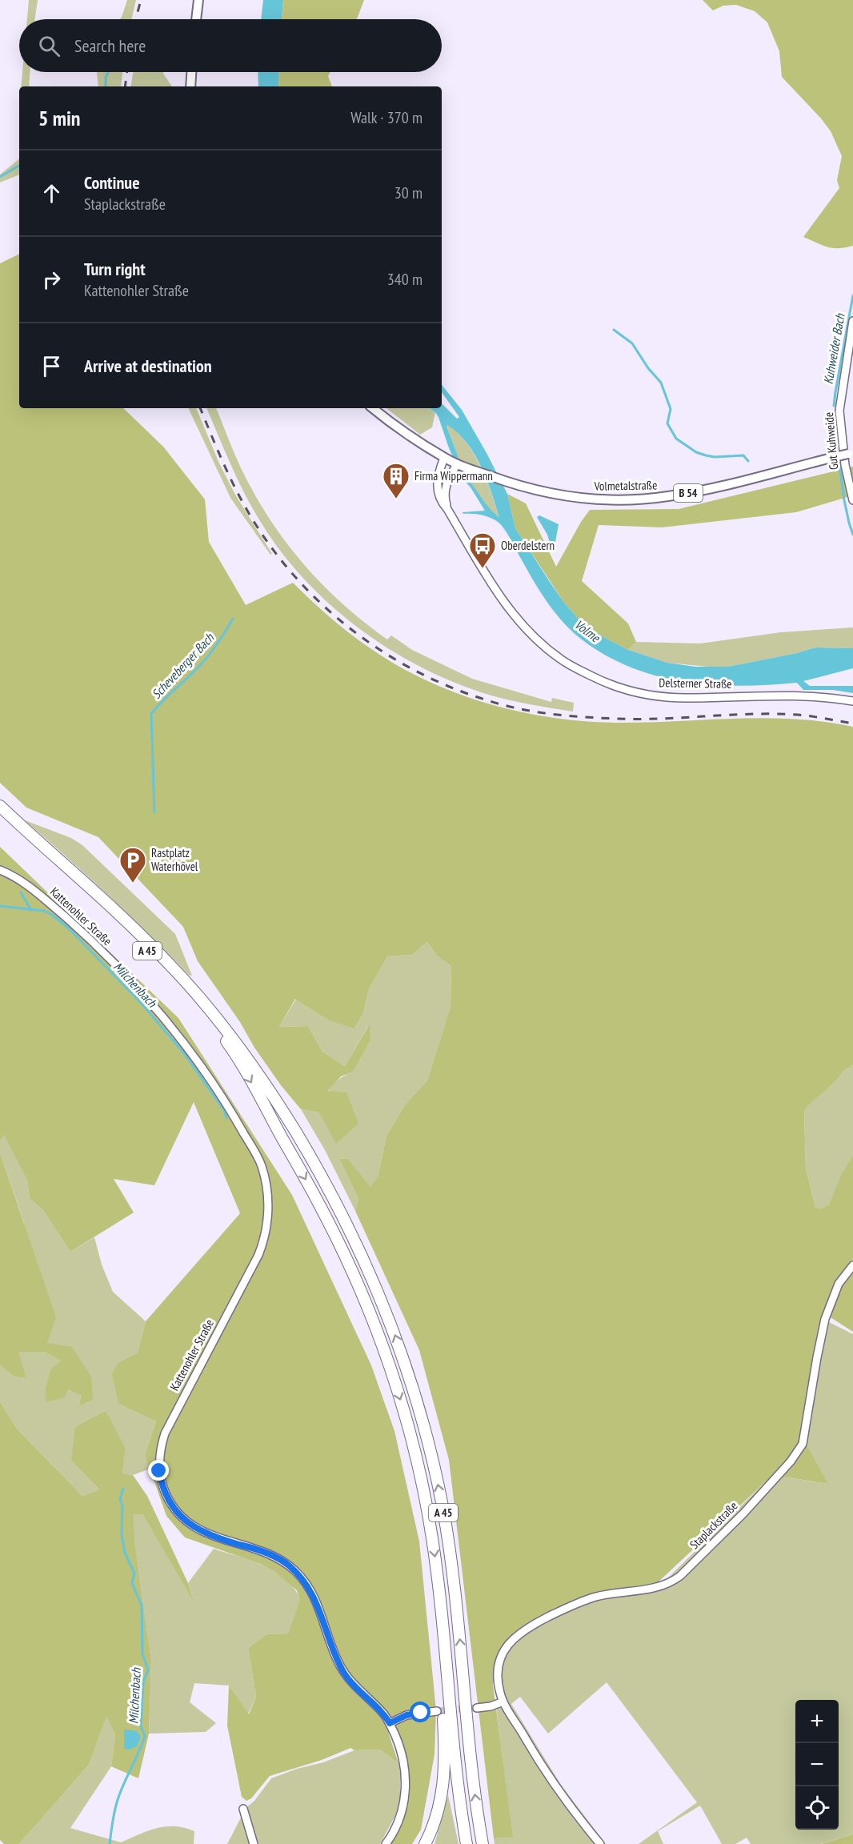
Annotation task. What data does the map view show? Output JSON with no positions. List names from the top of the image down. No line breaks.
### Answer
{"streets":{"highway":["A 45"],"main road":["Volmetalstraße","B 54"],"street":["Gut Kuhweide","Delsterner Straße","Kattenohler Straße","Staplackstraße"]},"crossings":[["Volmetalstraße","B 54"],["Volmetalstraße","Delsterner Straße"],["B 54","Delsterner Straße"]],"water":["Kuhweider Bach","Volme","Scheveberger Bach","Milchenbach"],"places":{"building":["Firma Wippermann"],"bus stop":["Oberdelstern"],"parking":["Rastplatz Waterhövel"]},"page":{"search":"Search here","heading":["5 min","Walk · 370 m"],"list":[["Continue","Staplackstraße","30 m"],["Turn right","Kattenohler Straße","340 m"],"Arrive at destination"],"map_buttons":["+","−"]}}
